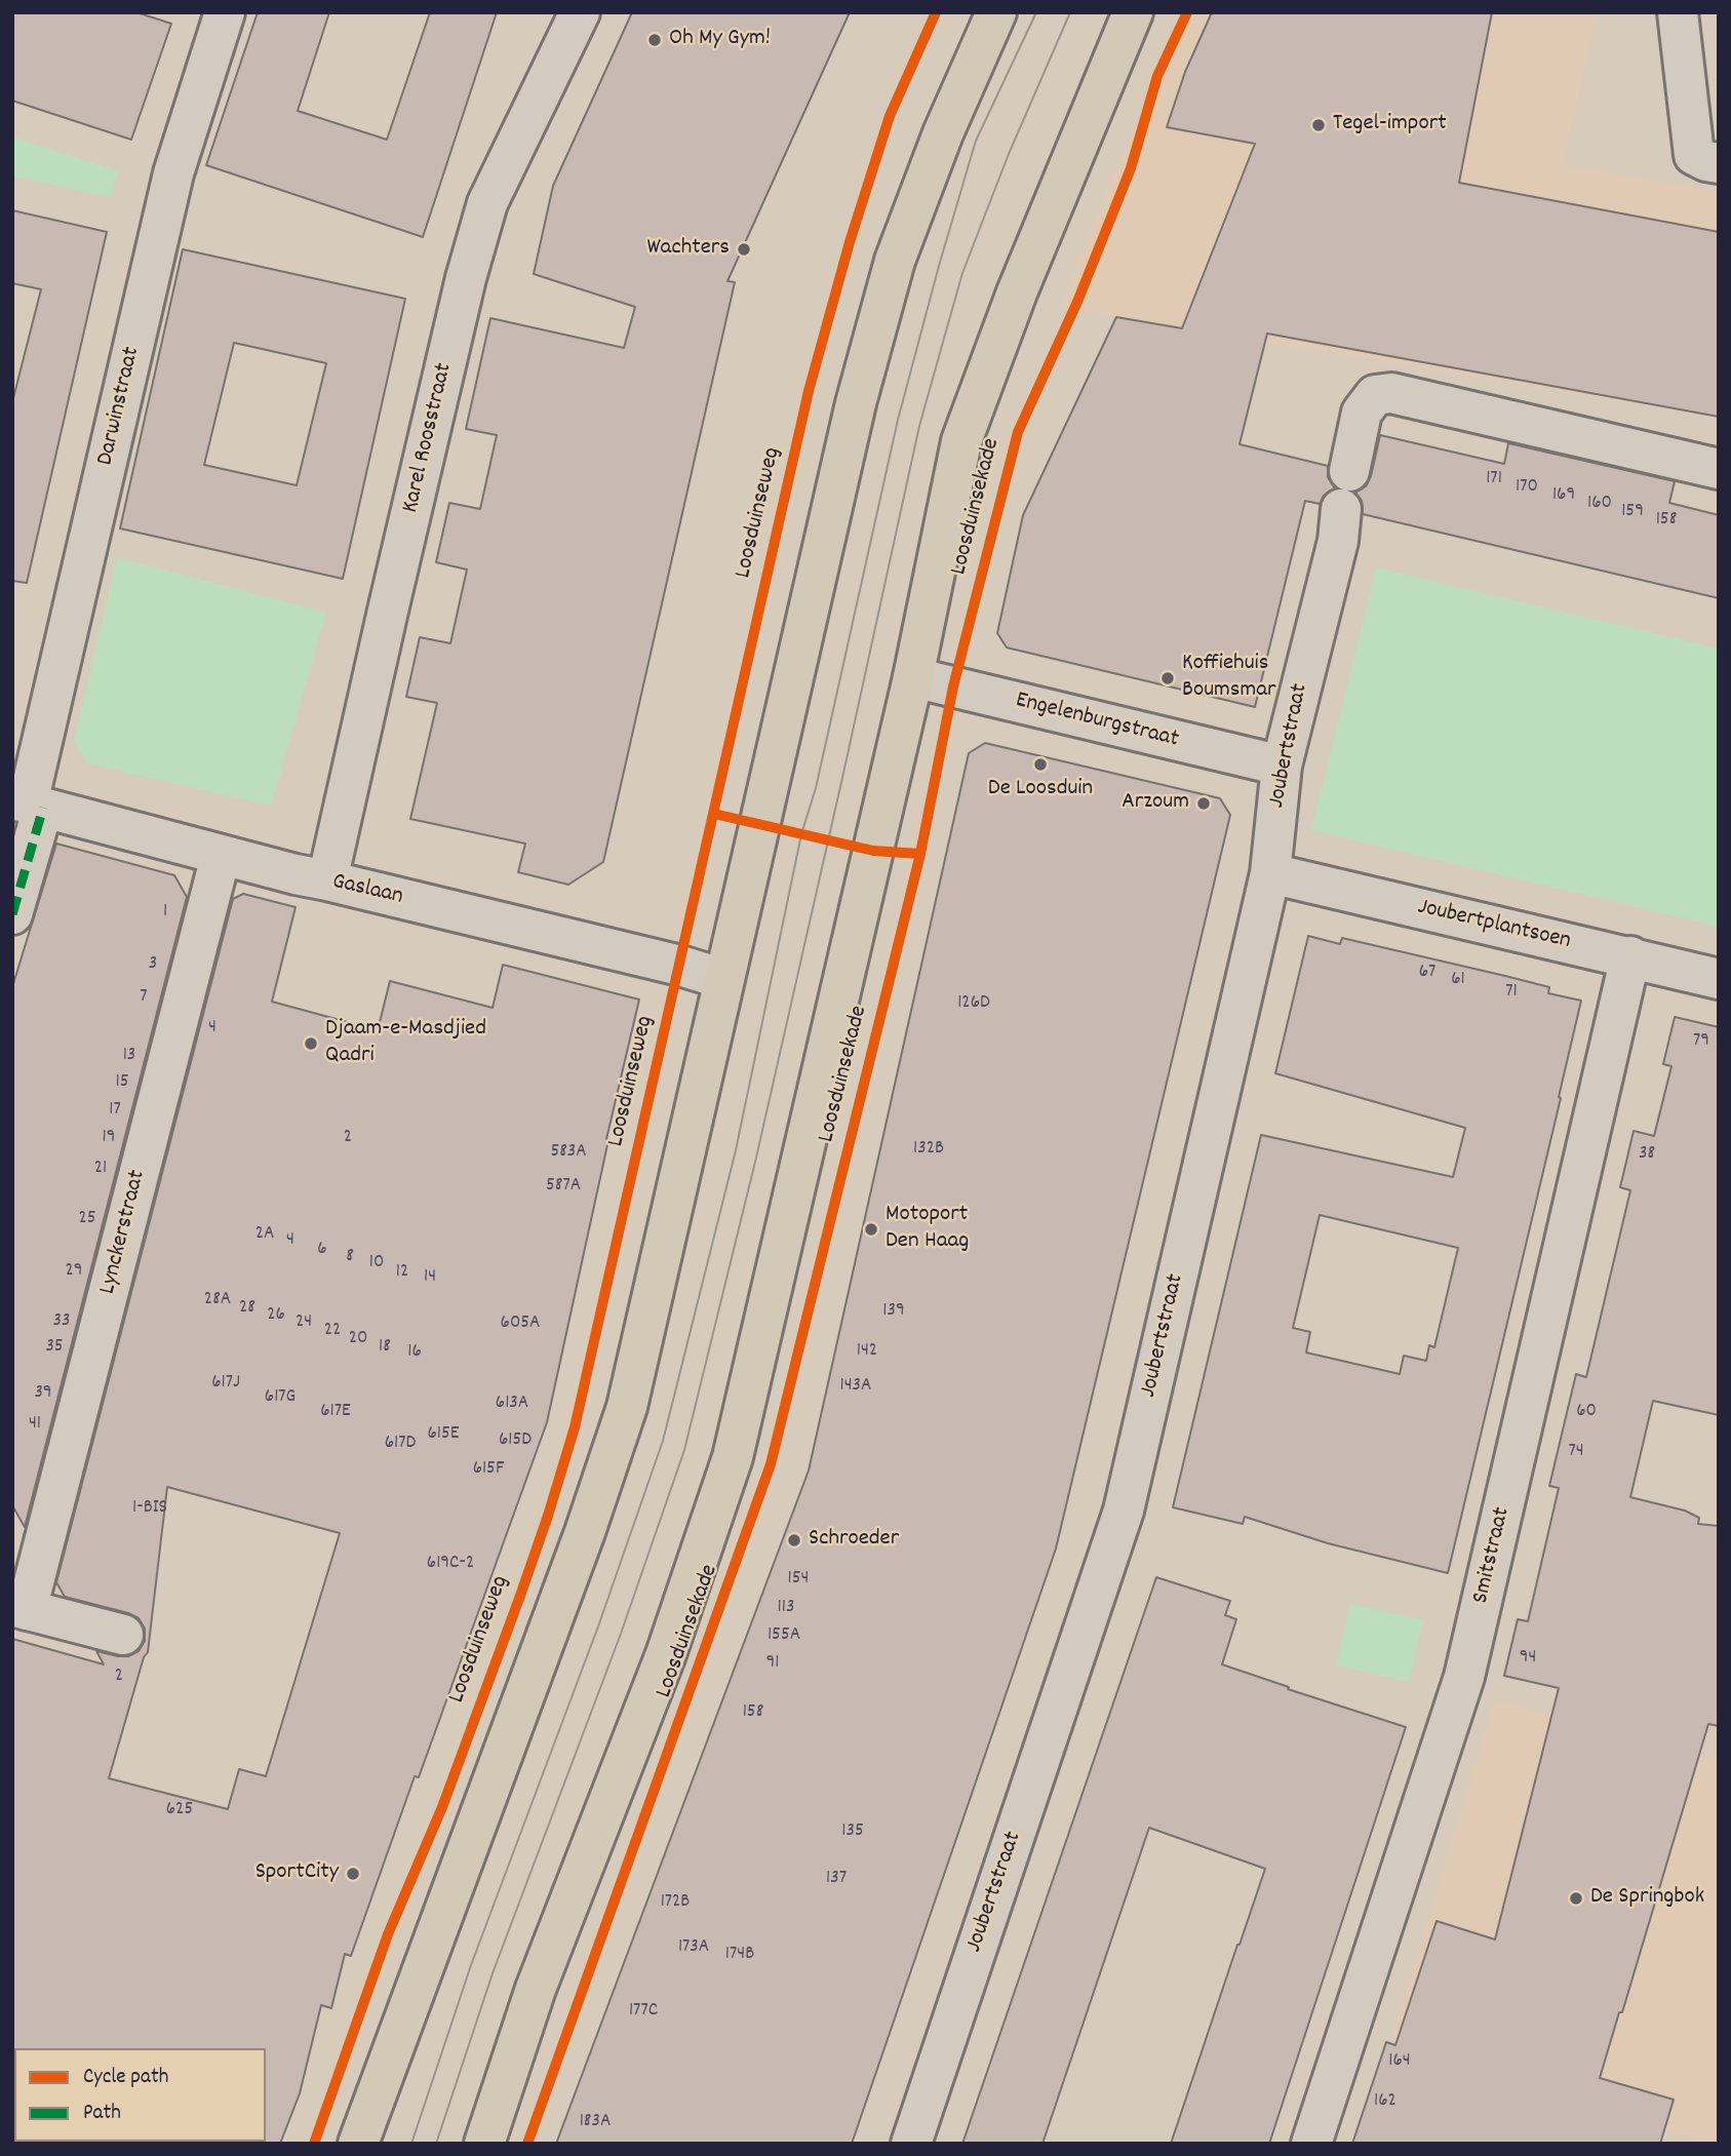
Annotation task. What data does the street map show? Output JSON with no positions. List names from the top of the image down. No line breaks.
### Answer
{"streets":{"main road":["Loosduinsekade"],"street":["Darwinstraat","Karel Roosstraat","Engelenburgstraat","Joubertstraat","Gaslaan","Joubertplantsoen","Lynckerstraat","Smitstraat"],"cycle path":["Loosduinseweg"]},"crossings":[["Darwinstraat","Gaslaan"],["Karel Roosstraat","Gaslaan"],["Loosduinsekade","Engelenburgstraat"],["Engelenburgstraat","Joubertstraat"],["Joubertstraat","Joubertplantsoen"],["Gaslaan","Lynckerstraat"],["Joubertplantsoen","Smitstraat"]],"places":["Oh My Gym!","Tegel-import","Wachters","Koffiehuis Boumsmar","De Loosduin","Arzoum","Djaam-e-Masdjied Qadri","Motoport Den Haag","Schroeder","SportCity","De Springbok"],"house_numbers":["171","170","169","160","159","158","1","3","67","61","71","7","126D","4","79","13","15","17","19","2","132B","583A","38","21","587A","25","2A","4","6","8","10","29","12","14","28A","28","139","26","33","24","605A","22","20","35","18","142","16","617J","143A","39","617G","613A","617E","60","41","615E","615D","617D","74","615F","1-BIS","619C-2","154","113","155A","94","91","2","158","625","135","137","172B","173A","174B","177C","164","162","183A"],"legend":["Cycle path","Path"]}
